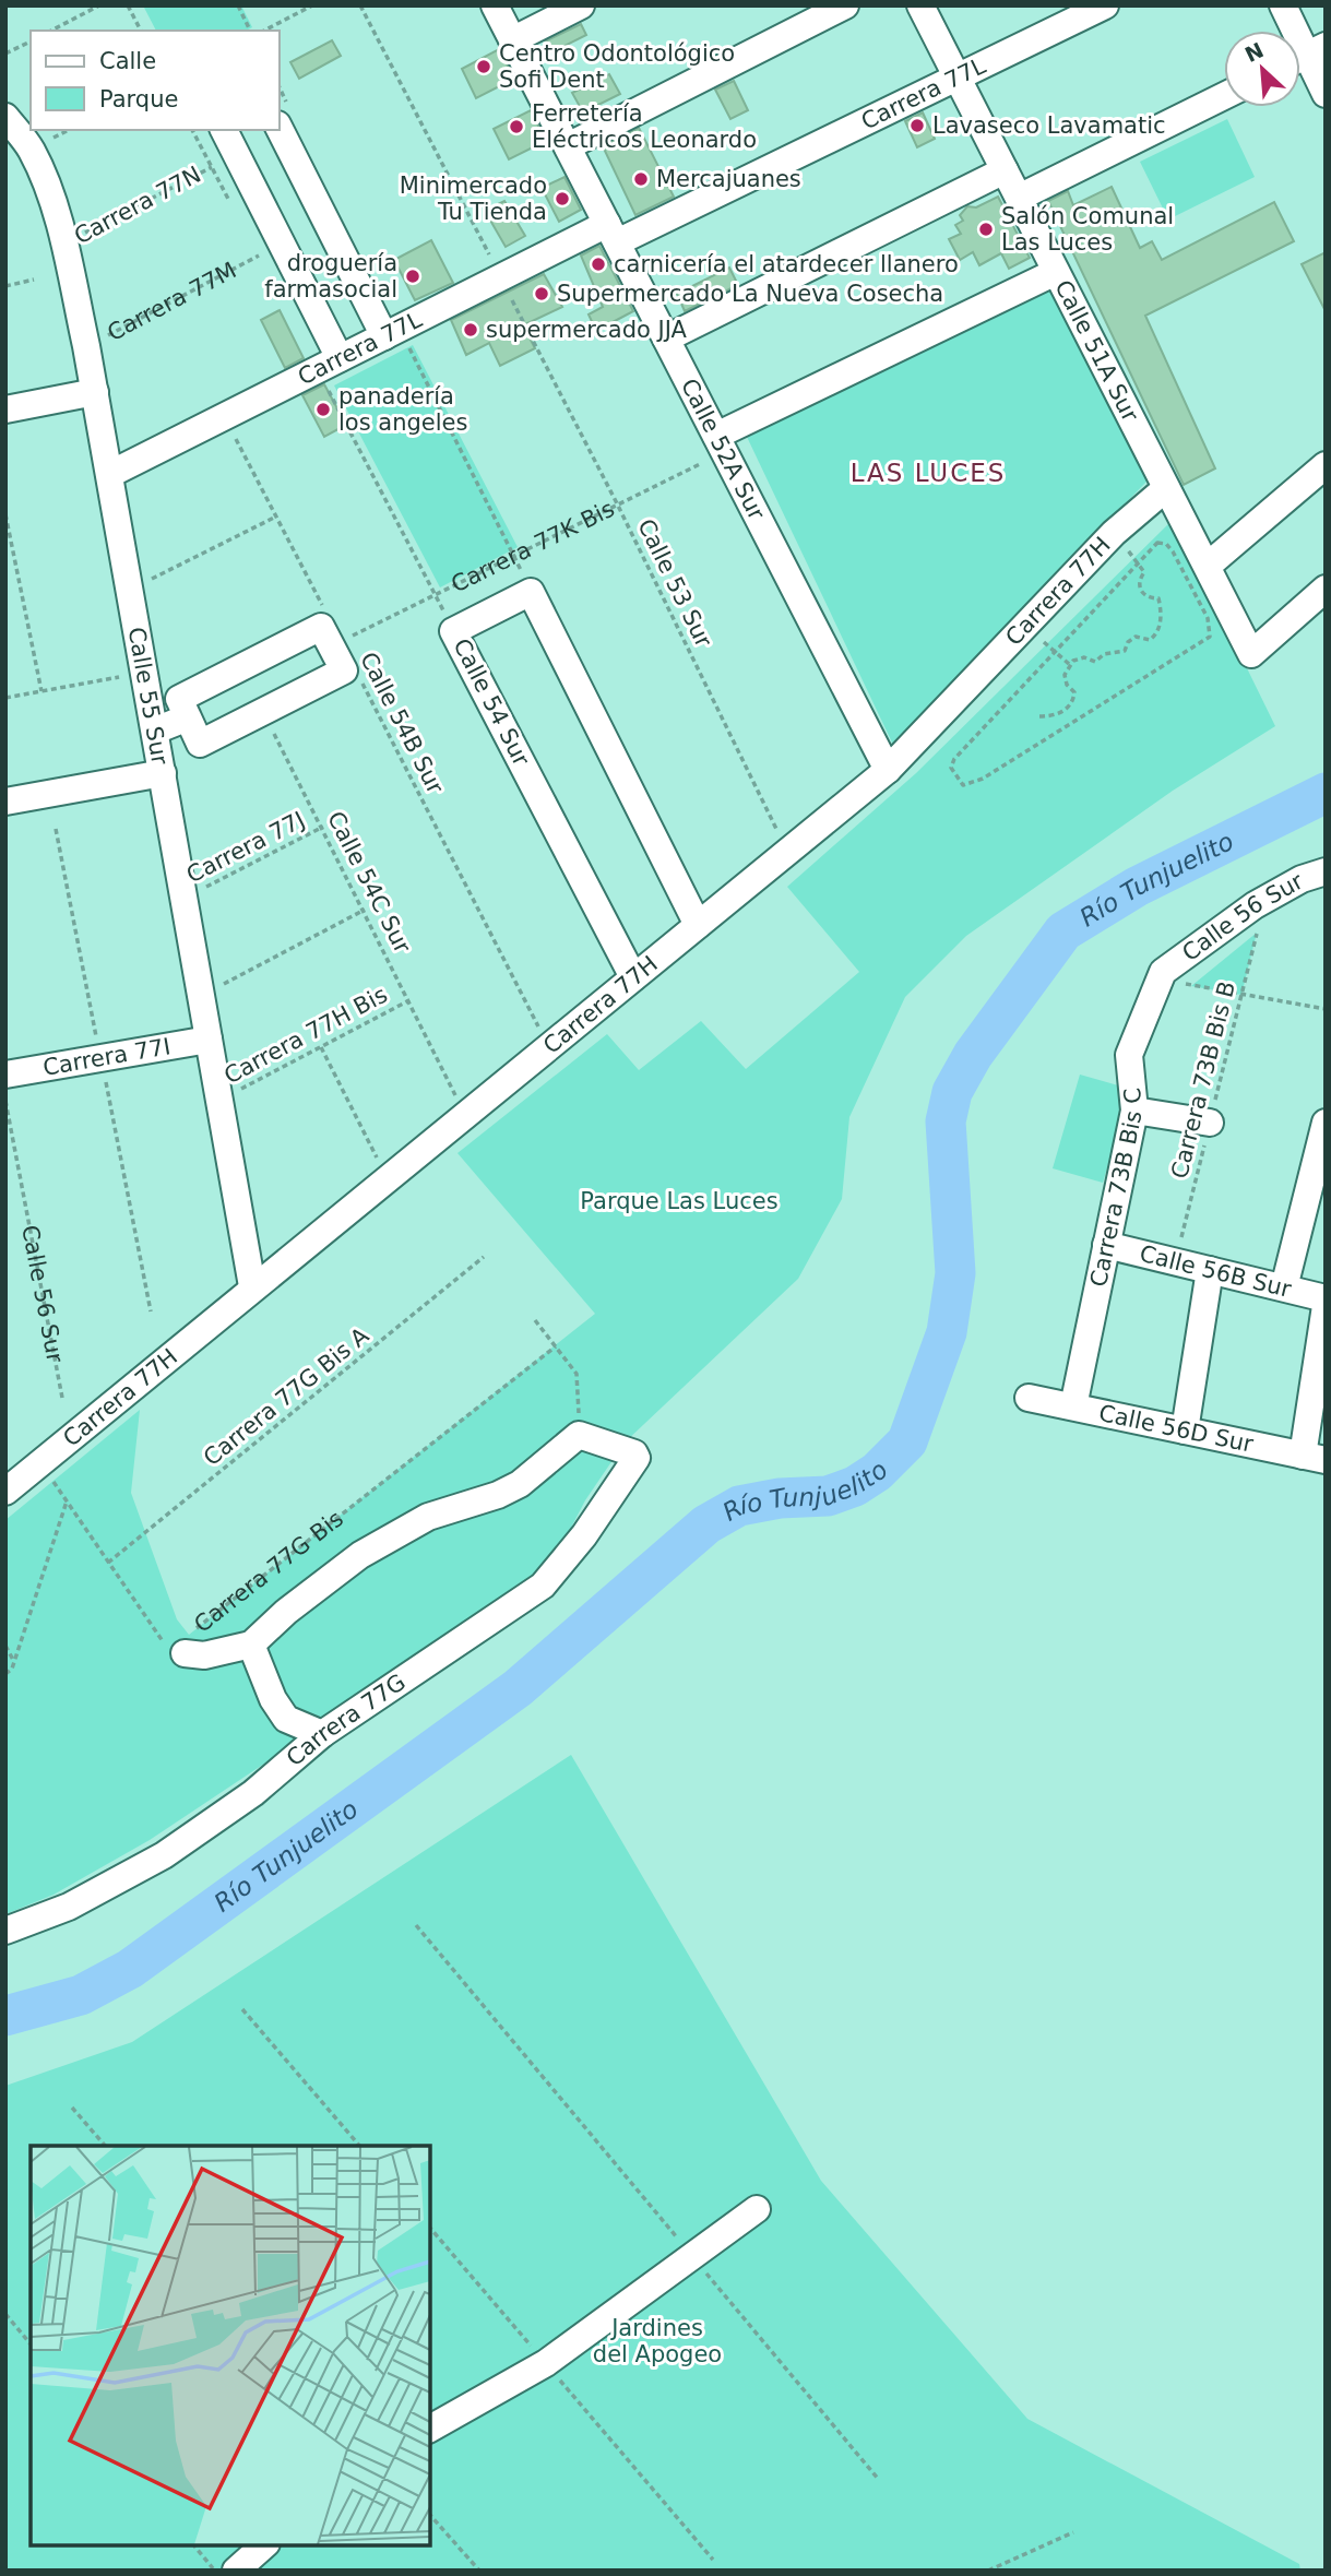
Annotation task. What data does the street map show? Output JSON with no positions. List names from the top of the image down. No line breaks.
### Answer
{"streets":{"street":["Carrera 77L","Calle 51A Sur","Calle 52A Sur","Carrera 77H","Calle 55 Sur","Calle 54 Sur","Calle 56 Sur","Carrera 77I","Carrera 73B Bis C","Calle 56B Sur","Calle 56D Sur","Carrera 77G Bis","Carrera 77G"],"path":["Carrera 77N","Carrera 77M","Carrera 77K Bis","Calle 53 Sur","Calle 54B Sur","Carrera 77J","Calle 54C Sur","Carrera 77H Bis","Carrera 73B Bis B","Carrera 77G Bis A"]},"crossings":[["Carrera 77L","Calle 51A Sur"],["Carrera 77L","Calle 52A Sur"],["Carrera 77L","Calle 53 Sur"],["Carrera 77L","Calle 55 Sur"],["Carrera 77N","Calle 55 Sur"],["Carrera 77M","Calle 55 Sur"],["Calle 51A Sur","Carrera 77H"],["Calle 52A Sur","Carrera 77K Bis"],["Calle 52A Sur","Carrera 77H"],["Carrera 77K Bis","Calle 53 Sur"],["Calle 53 Sur","Carrera 77H"],["Carrera 77H","Calle 55 Sur"],["Carrera 77H","Calle 54 Sur"],["Carrera 77H","Calle 54B Sur"],["Carrera 77H","Calle 54C Sur"],["Calle 55 Sur","Carrera 77J"],["Calle 55 Sur","Carrera 77H Bis"],["Calle 55 Sur","Carrera 77I"],["Carrera 77J","Calle 54C Sur"],["Calle 54C Sur","Carrera 77H Bis"],["Calle 56 Sur","Carrera 73B Bis B"],["Calle 56 Sur","Carrera 73B Bis C"],["Carrera 73B Bis B","Calle 56B Sur"],["Carrera 73B Bis C","Calle 56B Sur"],["Carrera 73B Bis C","Calle 56D Sur"],["Carrera 77G Bis","Carrera 77G"]],"districts":["LAS LUCES"],"water":["Río Tunjuelito"],"parks":["Parque Las Luces","Jardines del Apogeo"],"places":["Centro Odontológico Sofi Dent","Lavaseco Lavamatic","Ferretería Eléctricos Leonardo","Mercajuanes","Minimercado Tu Tienda","Salón Comunal Las Luces","carnicería el atardecer llanero","droguería farmasocial","Supermercado La Nueva Cosecha","supermercado JJA","panadería los angeles"],"legend":["Calle","Parque"],"north":"top left"}
